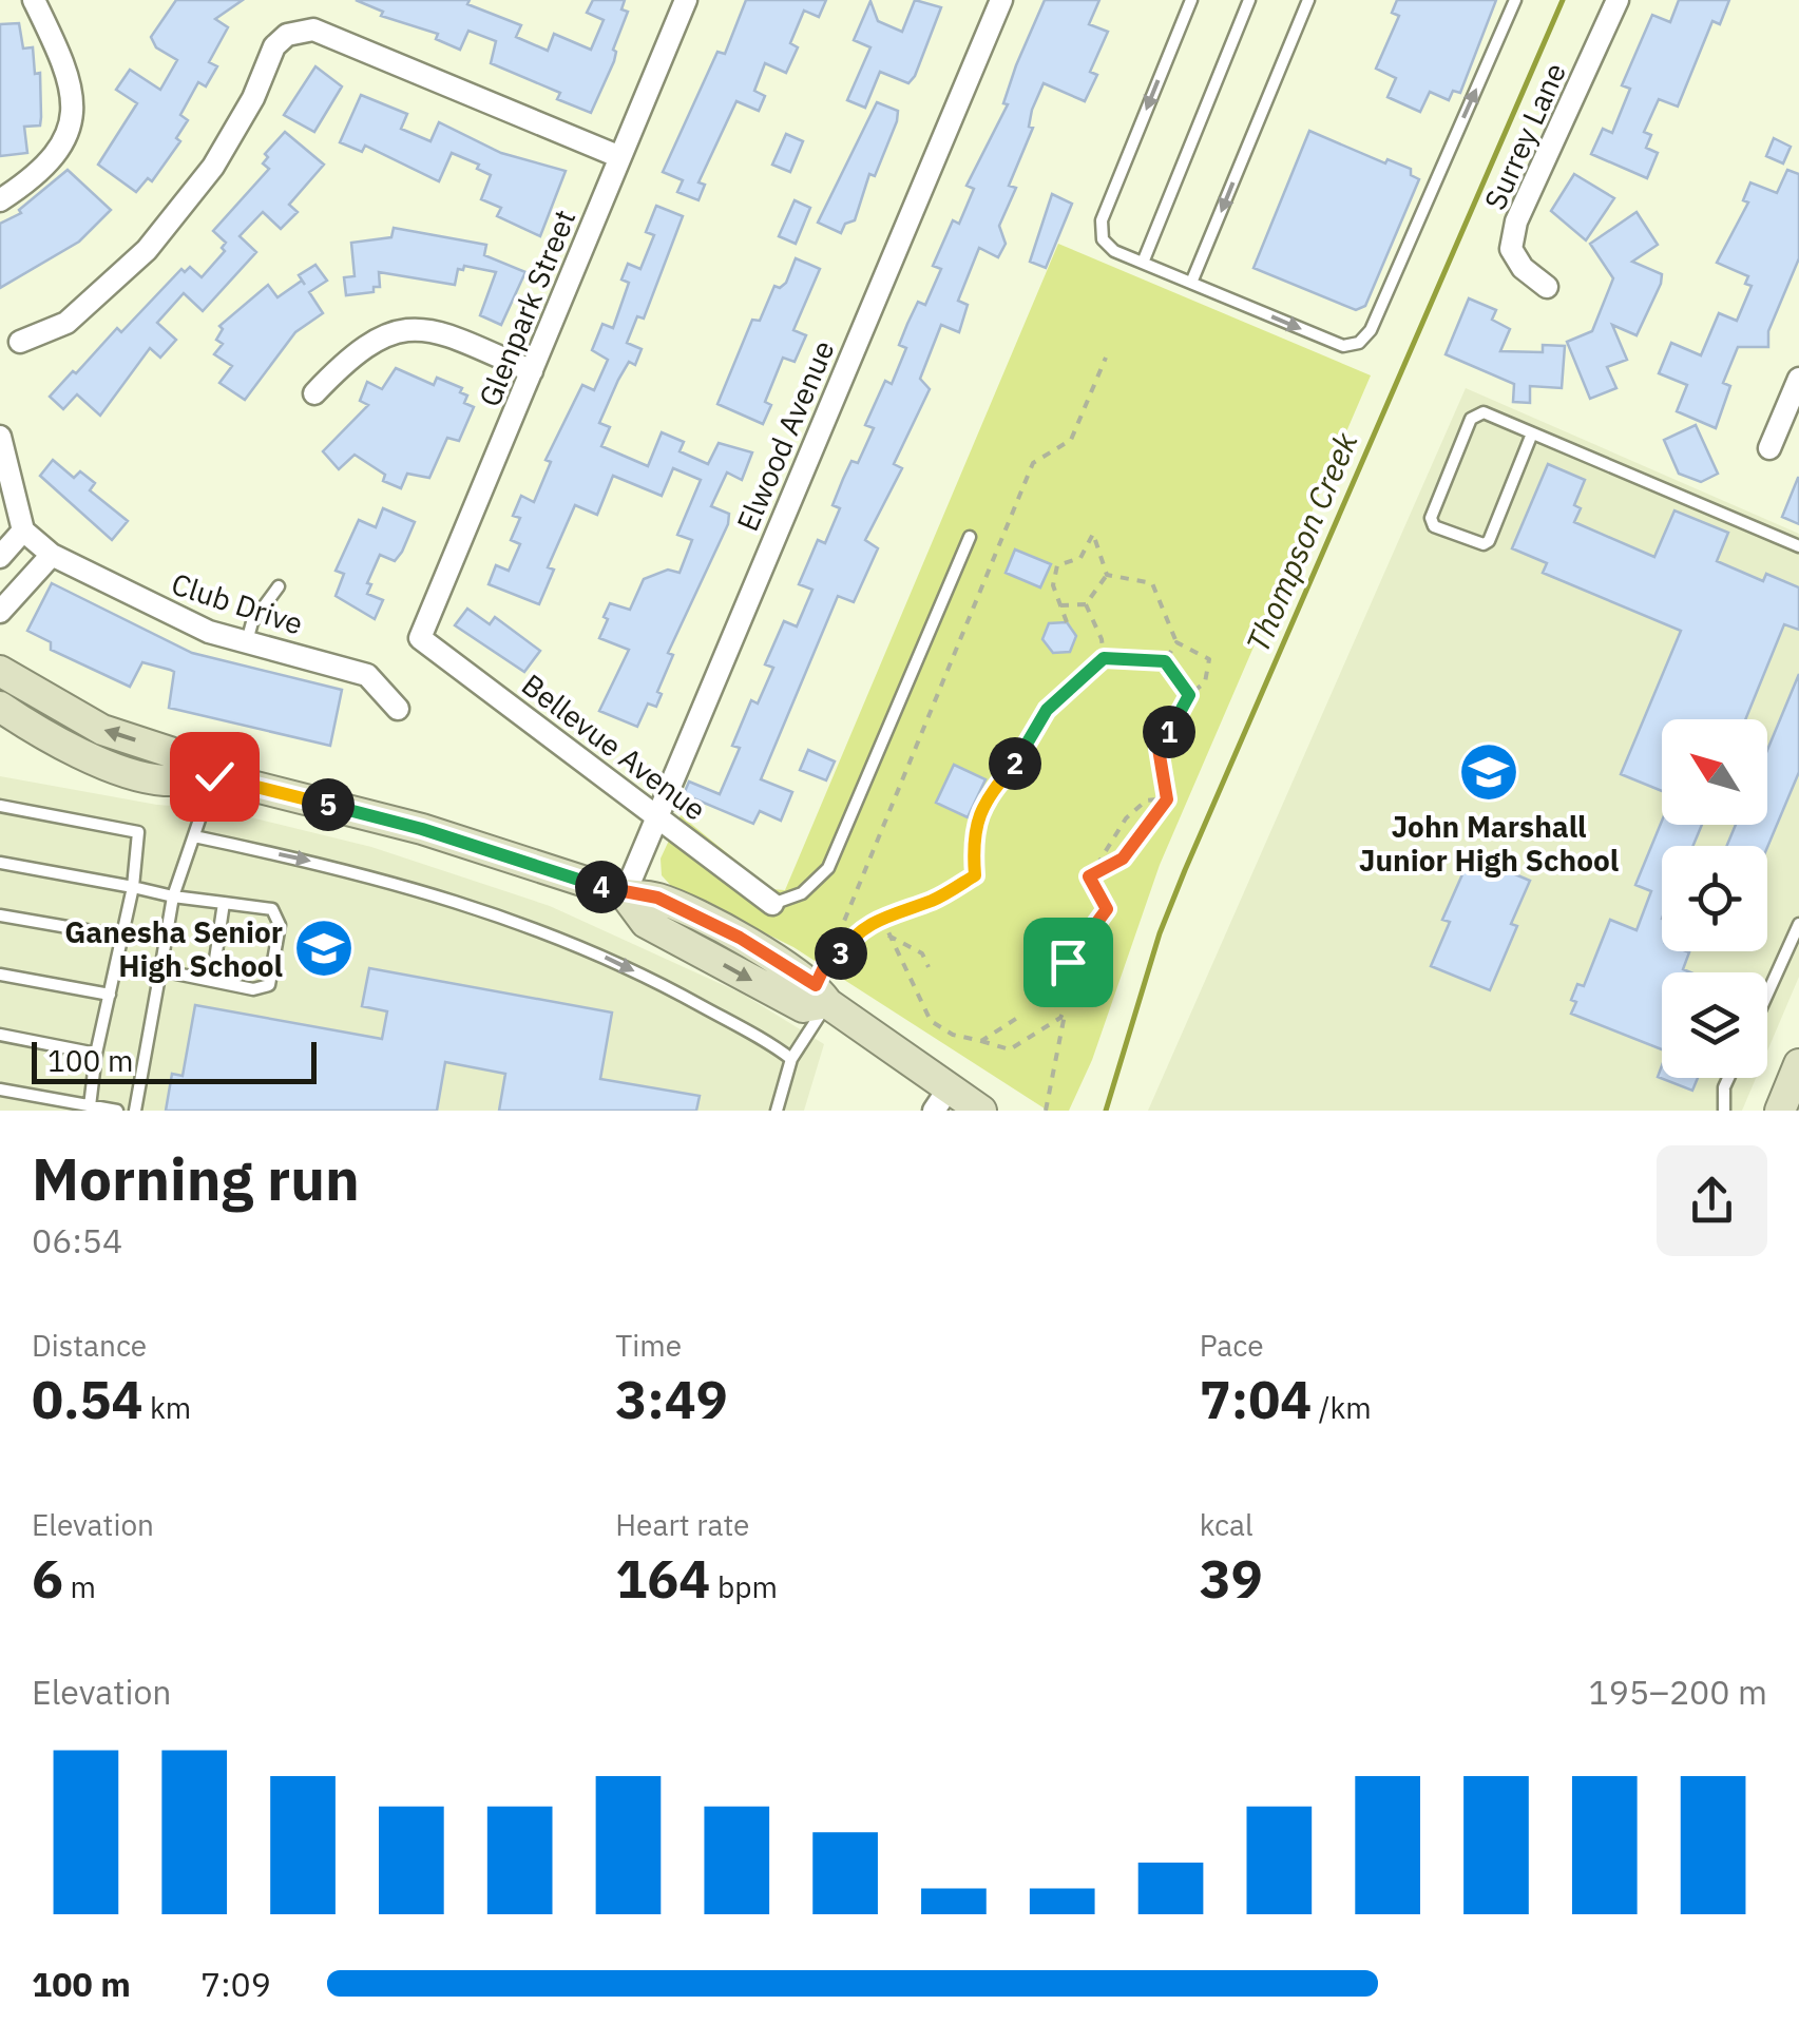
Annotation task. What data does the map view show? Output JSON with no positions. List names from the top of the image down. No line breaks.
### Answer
{"streets":{"street":["Surrey Lane","Glenpark Street","Elwood Avenue","Club Drive","Bellevue Avenue"]},"crossings":[["Glenpark Street","Bellevue Avenue"],["Elwood Avenue","Bellevue Avenue"]],"water":["Thompson Creek"],"places":{"school or university":["John Marshall Junior High School","Ganesha Senior High School"]},"scale_bar":"100 m","north":"top left","page":{"pins":["1","2","5","4","3"],"scale":"100 m","heading":["Morning run","06:54"],"stats":[["Distance","0.54 km"],["Time","3:49"],["Pace","7:04 /km"],["Elevation","6 m"],["Heart rate","164 bpm"],["kcal","39"]],"chart":["Elevation","195–200 m"],"list":[{"name":"100 m","note":"7:09"}]}}
